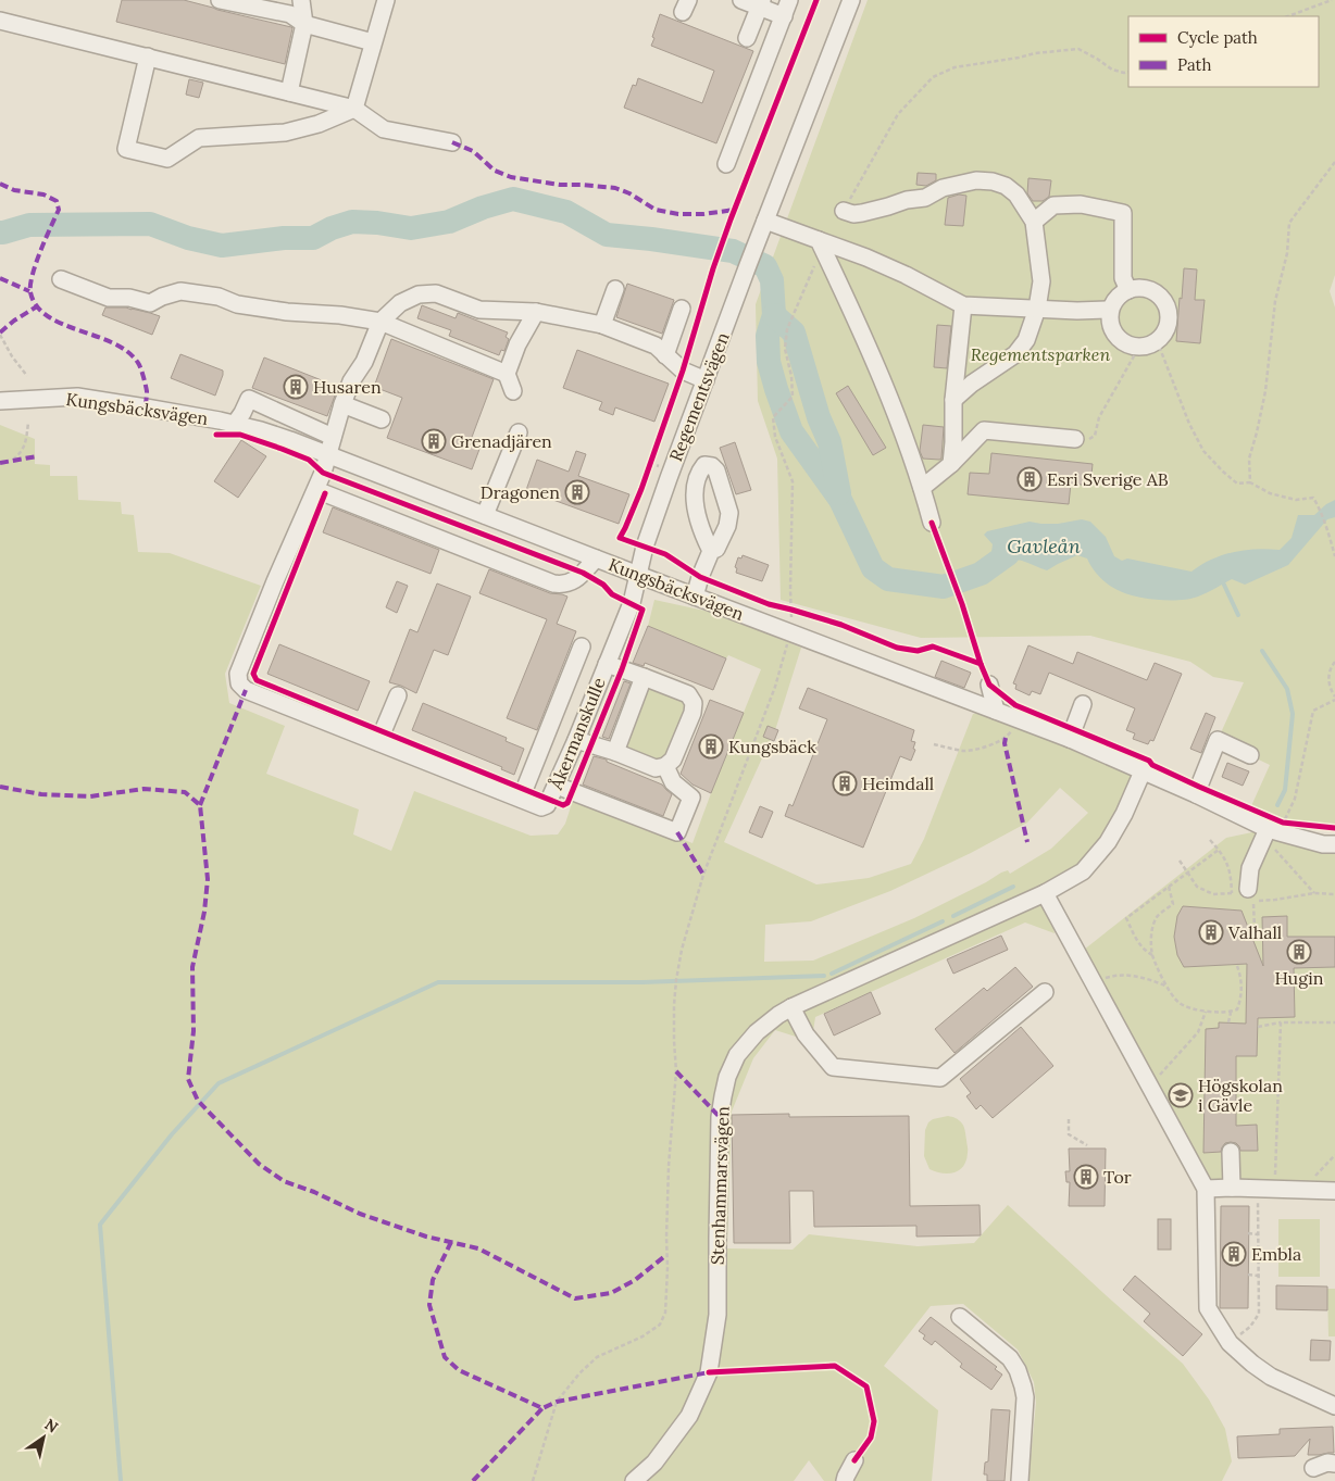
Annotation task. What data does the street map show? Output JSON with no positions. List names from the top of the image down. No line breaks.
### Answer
{"streets":{"street":["Regementsvägen","Kungsbäcksvägen","Åkermanskulle","Stenhammarsvägen"]},"crossings":[["Regementsvägen","Kungsbäcksvägen"],["Regementsvägen","Åkermanskulle"],["Kungsbäcksvägen","Åkermanskulle"],["Kungsbäcksvägen","Stenhammarsvägen"]],"water":["Gavleån"],"parks":["Regementsparken"],"places":{"building":["Husaren","Grenadjären","Esri Sverige AB","Dragonen","Kungsbäck","Heimdall","Valhall","Hugin","Tor","Embla"],"school or university":["Högskolan i Gävle"]},"legend":["Cycle path","Path"],"north":"top right"}
